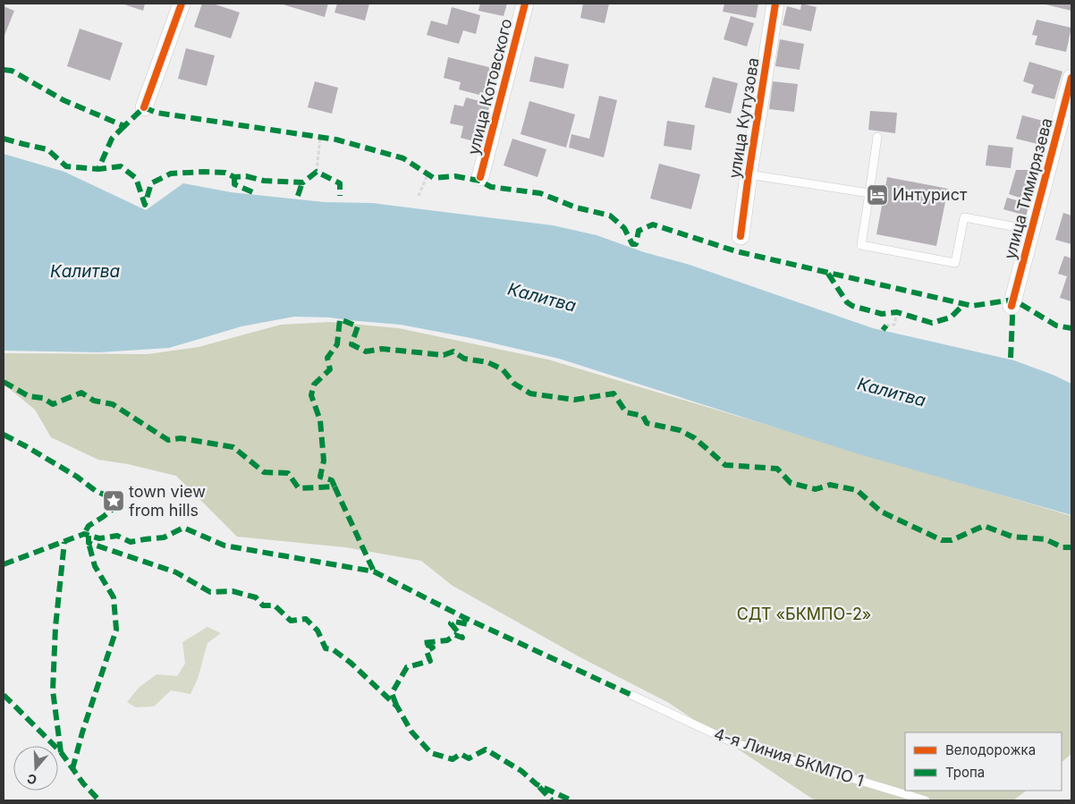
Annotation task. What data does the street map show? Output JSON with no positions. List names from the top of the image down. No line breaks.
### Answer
{"streets":{"street":["улица Котовского","улица Кутузова","улица Тимирязева"],"lane":["4-я Линия БКМПО 1"]},"water":["Калитва"],"parks":["СДТ «БКМПО-2»"],"places":{"hotel":["Интурист"],"place":["town view from hills"]},"legend":["Велодорожка","Тропа"],"north":"bottom"}
